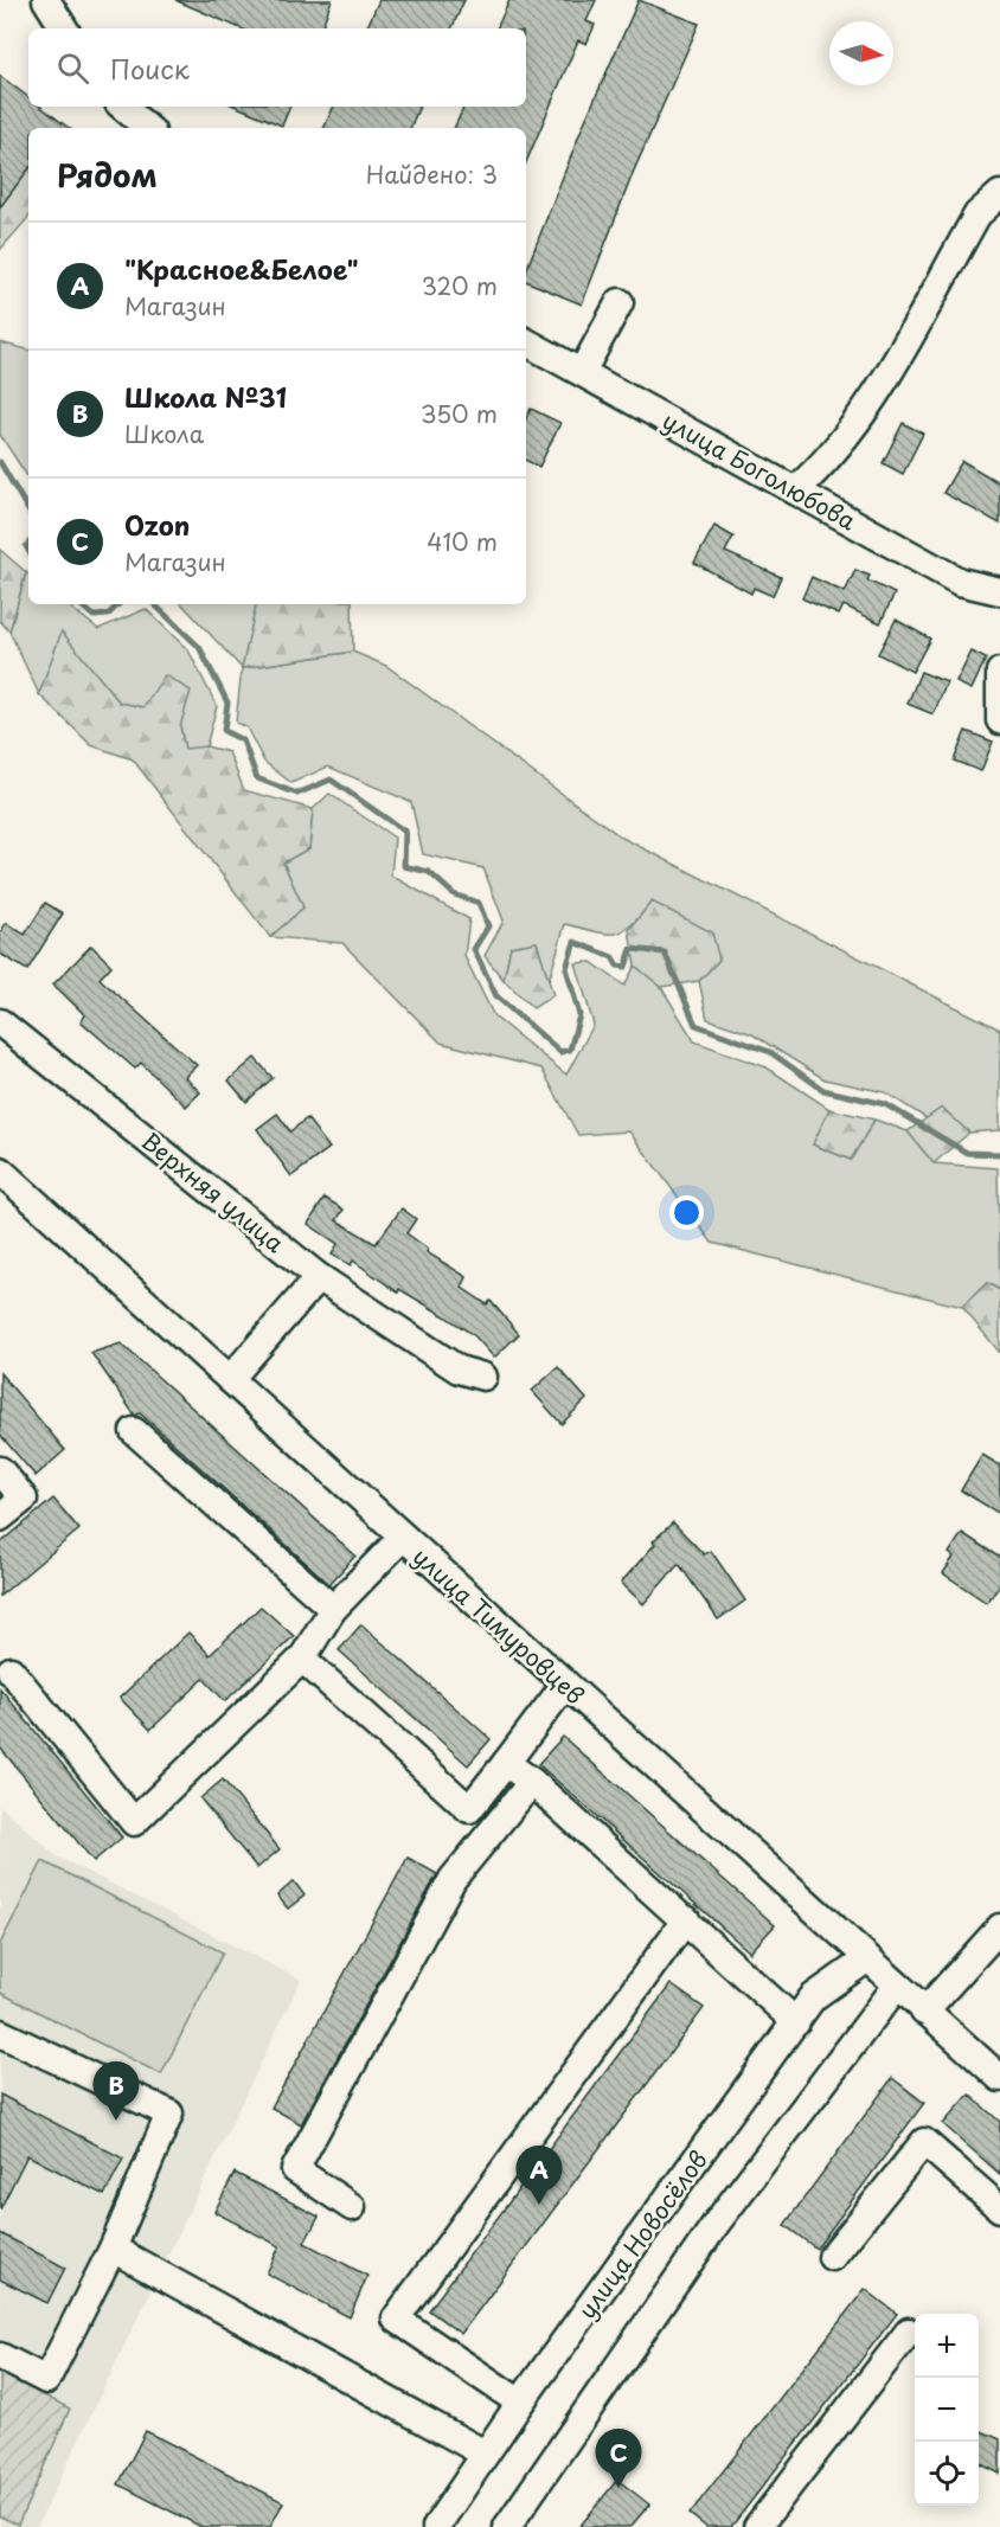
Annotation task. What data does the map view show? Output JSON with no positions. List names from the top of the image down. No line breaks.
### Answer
{"streets":{"street":["улица Боголюбова","Верхняя улица","улица Тимуровцев","улица Новосёлов"]},"crossings":[["улица Тимуровцев","улица Новосёлов"]],"north":"right","page":{"search":"Поиск","heading":["Рядом","Найдено: 3"],"list":[{"mark":"A","name":"\"Красное&Белое\"","note":"Магазин","value":"320 m"},{"mark":"B","name":"Школа №31","note":"Школа","value":"350 m"},{"mark":"C","name":"Ozon","note":"Магазин","value":"410 m"}],"pins":["B","A","C"],"map_buttons":["+","−"]}}
